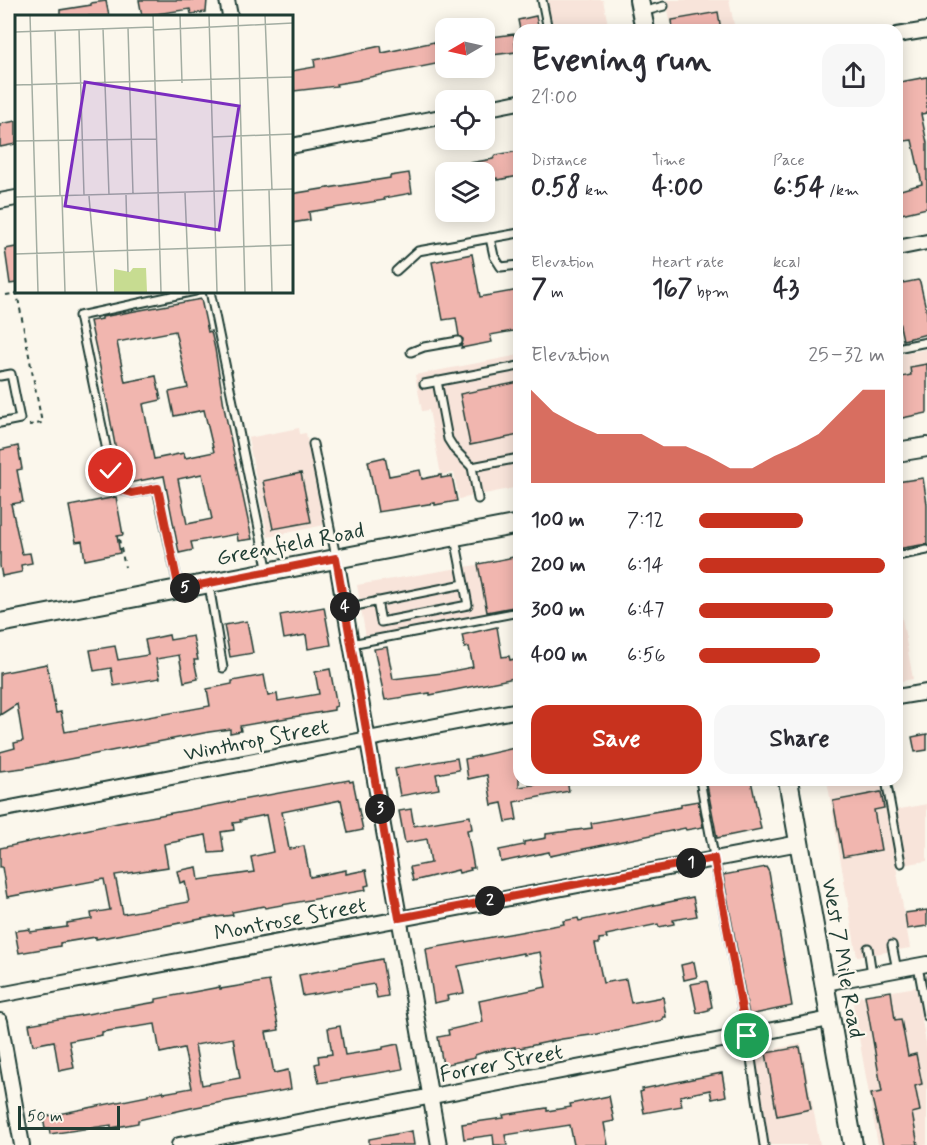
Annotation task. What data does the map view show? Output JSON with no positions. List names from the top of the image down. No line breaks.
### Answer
{"streets":{"main road":["Greenfield Road","West 7 Mile Road"],"street":["Winthrop Street","Montrose Street","Forrer Street"]},"crossings":[["Montrose Street","West 7 Mile Road"],["West 7 Mile Road","Forrer Street"]],"scale_bar":"50 m","north":"left","page":{"heading":["Evening run","21:00"],"stats":[["Distance","0.58 km"],["Time","4:00"],["Pace","6:54 /km"],["Elevation","7 m"],["Heart rate","167 bpm"],["kcal","43"]],"chart":["Elevation","25–32 m"],"list":[{"name":"100 m","note":"7:12"},{"name":"200 m","note":"6:14"},{"name":"300 m","note":"6:47"},{"name":"400 m","note":"6:56"}],"pins":["5","4","3","1","2"],"buttons":["Save","Share"],"scale":"50 m"}}
